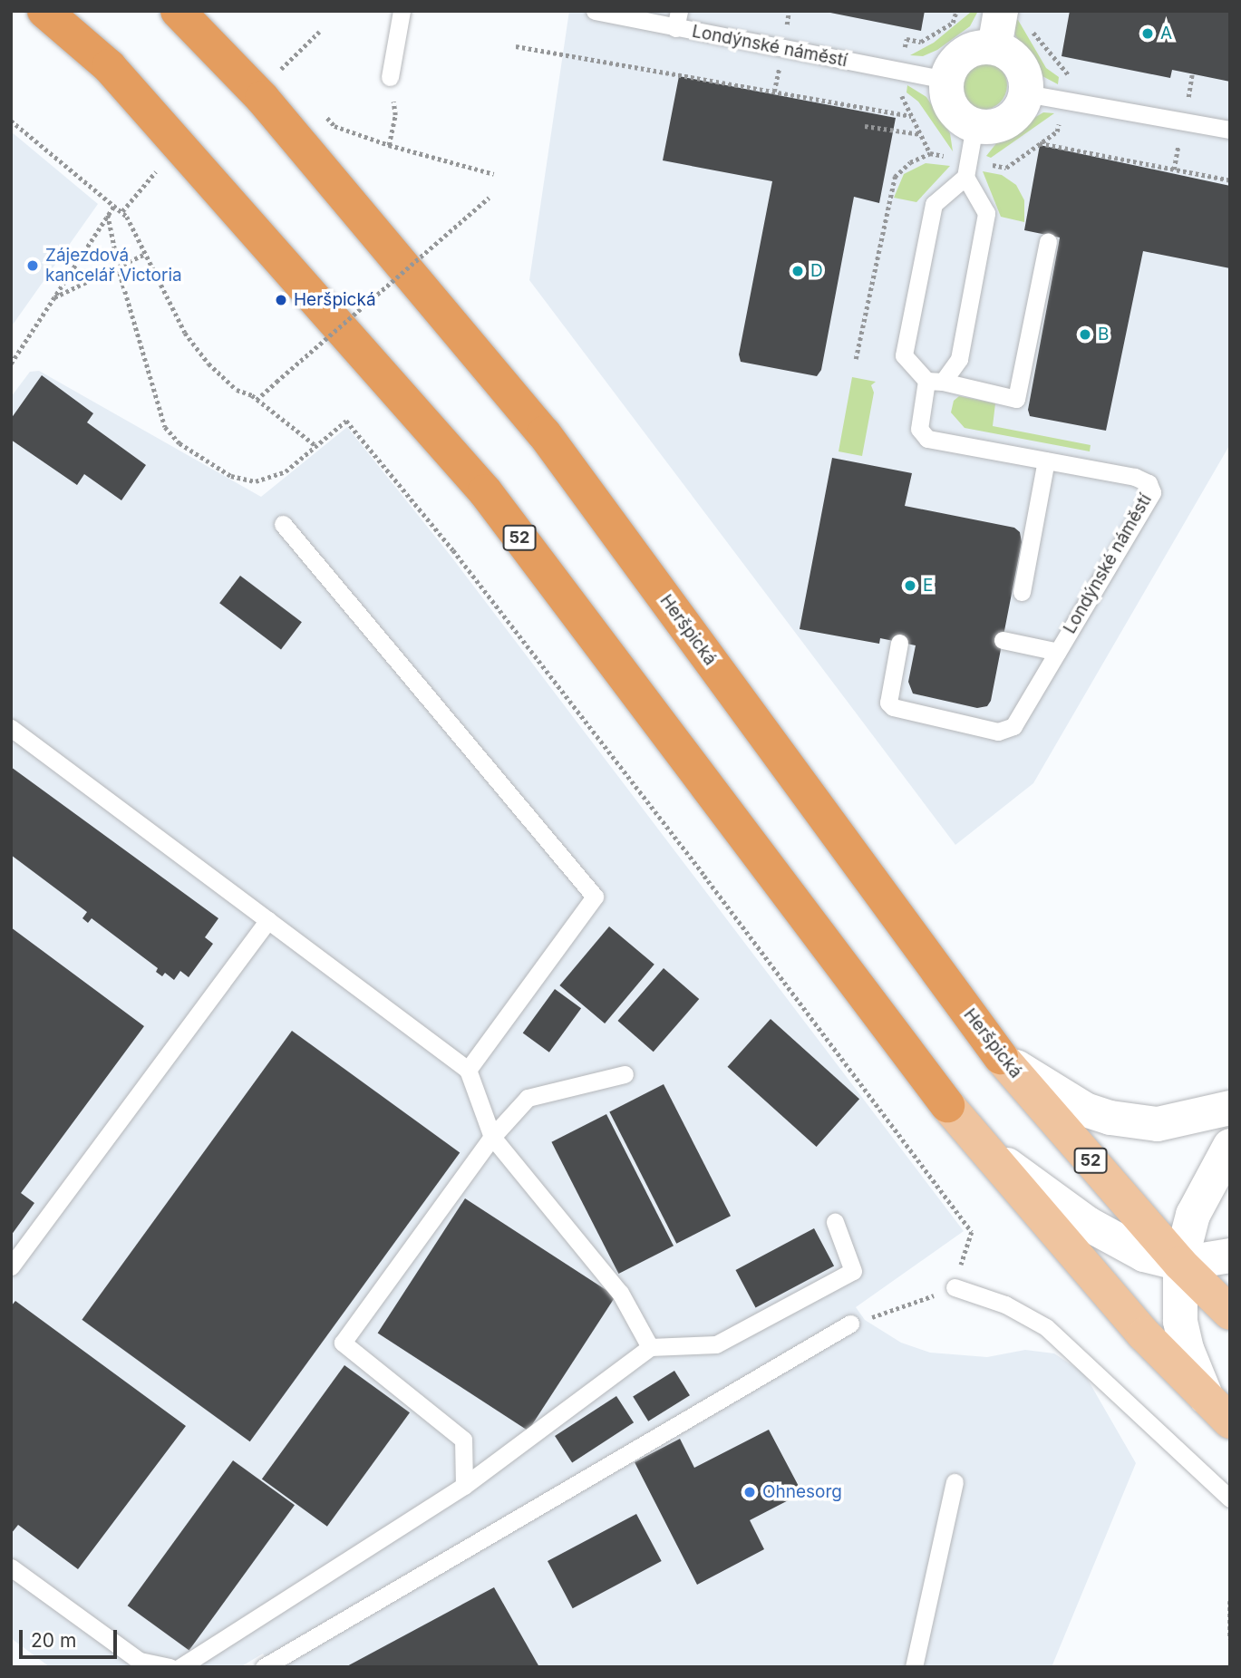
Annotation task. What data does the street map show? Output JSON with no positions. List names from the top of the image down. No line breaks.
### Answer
{"streets":{"highway":["52","Heršpická"],"lane":["Londýnské náměstí"]},"places":["A","Zájezdová kancelář Victoria","D","Heršpická","B","E","Ohnesorg"],"scale_bar":"20 m"}
